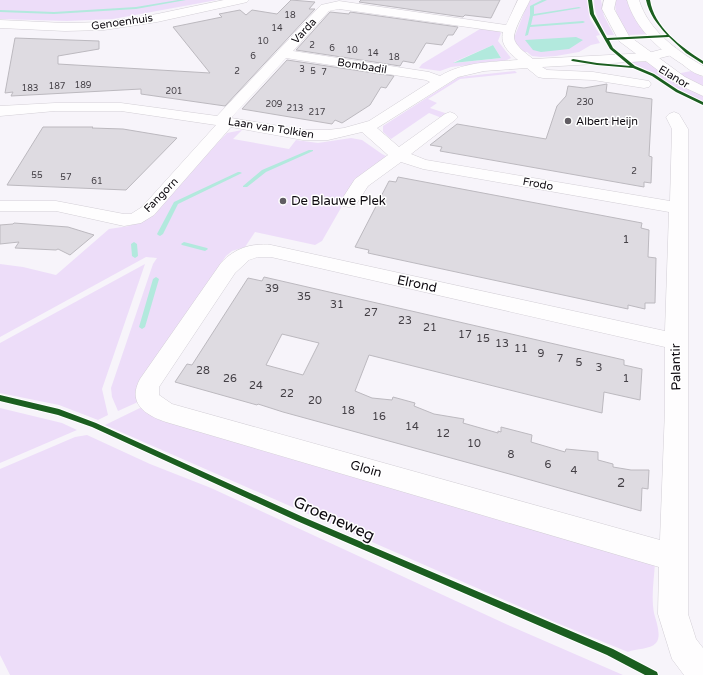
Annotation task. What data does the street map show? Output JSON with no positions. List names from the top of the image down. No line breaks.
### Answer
{"streets":{"street":["Genoenhuis","Varda","Bombadil","Laan van Tolkien","Frodo","Fangorn","Elrond","Palantir","Gloin"],"cycle path":["Elanor","Groeneweg"]},"crossings":[["Varda","Bombadil"],["Varda","Laan van Tolkien"],["Varda","Fangorn"],["Bombadil","Laan van Tolkien"],["Laan van Tolkien","Frodo"],["Laan van Tolkien","Fangorn"],["Frodo","Palantir"],["Elrond","Palantir"],["Elrond","Gloin"],["Palantir","Gloin"]],"places":["Albert Heijn","De Blauwe Plek"],"house_numbers":["18","14","10","2","6","10","14","6","18","3","2","5","7","189","187","183","201","230","209","213","217","2","55","57","61","1","39","35","31","27","23","21","17","15","13","11","9","7","5","3","28","26","1","24","22","20","18","16","14","12","10","8","6","4","2"]}
